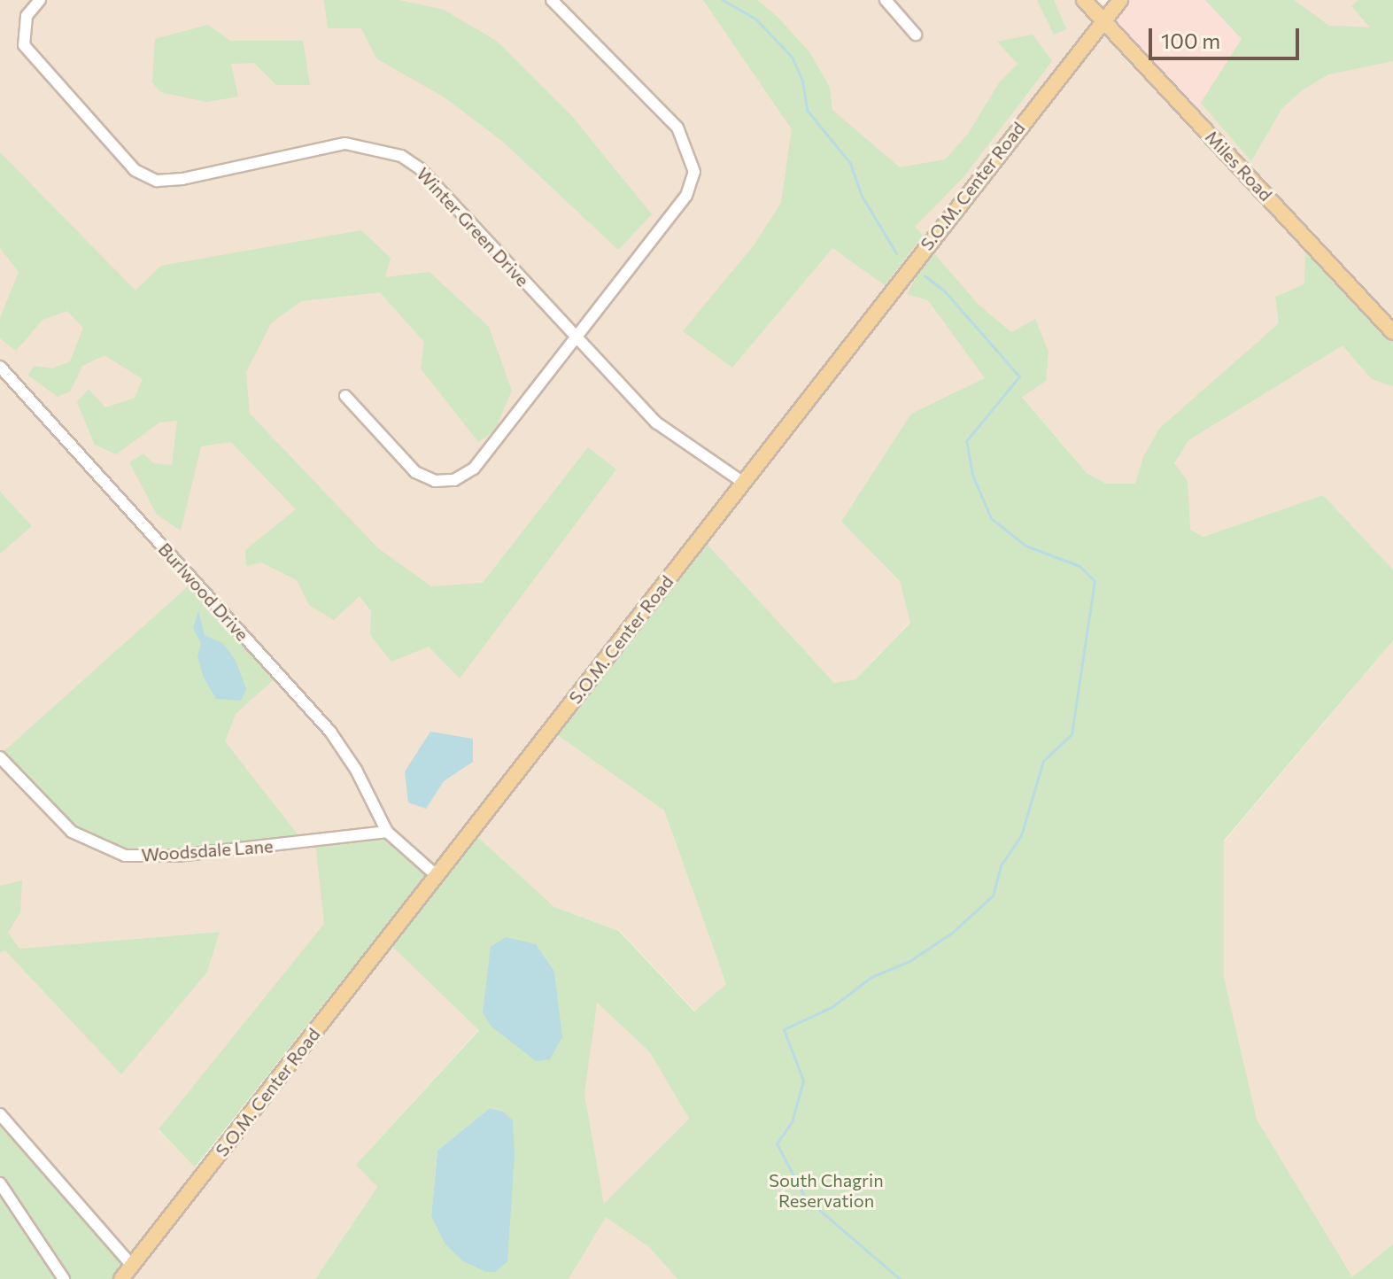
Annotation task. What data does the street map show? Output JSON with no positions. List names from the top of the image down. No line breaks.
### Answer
{"streets":{"main road":["Miles Road","S.O.M. Center Road"],"street":["Winter Green Drive","Burlwood Drive","Woodsdale Lane"]},"crossings":[["Miles Road","S.O.M. Center Road"],["S.O.M. Center Road","Winter Green Drive"],["Burlwood Drive","Woodsdale Lane"]],"parks":["South Chagrin Reservation"],"scale_bar":"100 m"}
